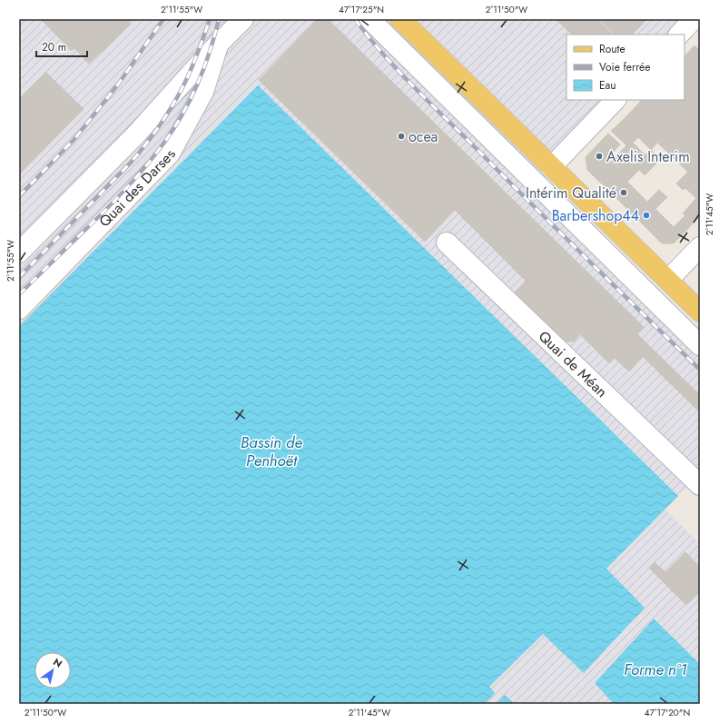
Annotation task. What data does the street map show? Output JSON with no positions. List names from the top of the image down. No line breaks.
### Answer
{"streets":{"street":["Quai des Darses","Quai de Méan"]},"water":["Bassin de Penhoët","Forme n°1"],"places":["ocea","Axelis Interim","Intérim Qualité","Barbershop44"],"legend":["Route","Voie ferrée","Eau"],"scale_bar":"20 m","north":"top right","coordinates":["2°11'55\"W","47°17'25\"N","2°11'50\"W","2°11'45\"W","47°17'20\"N"]}
